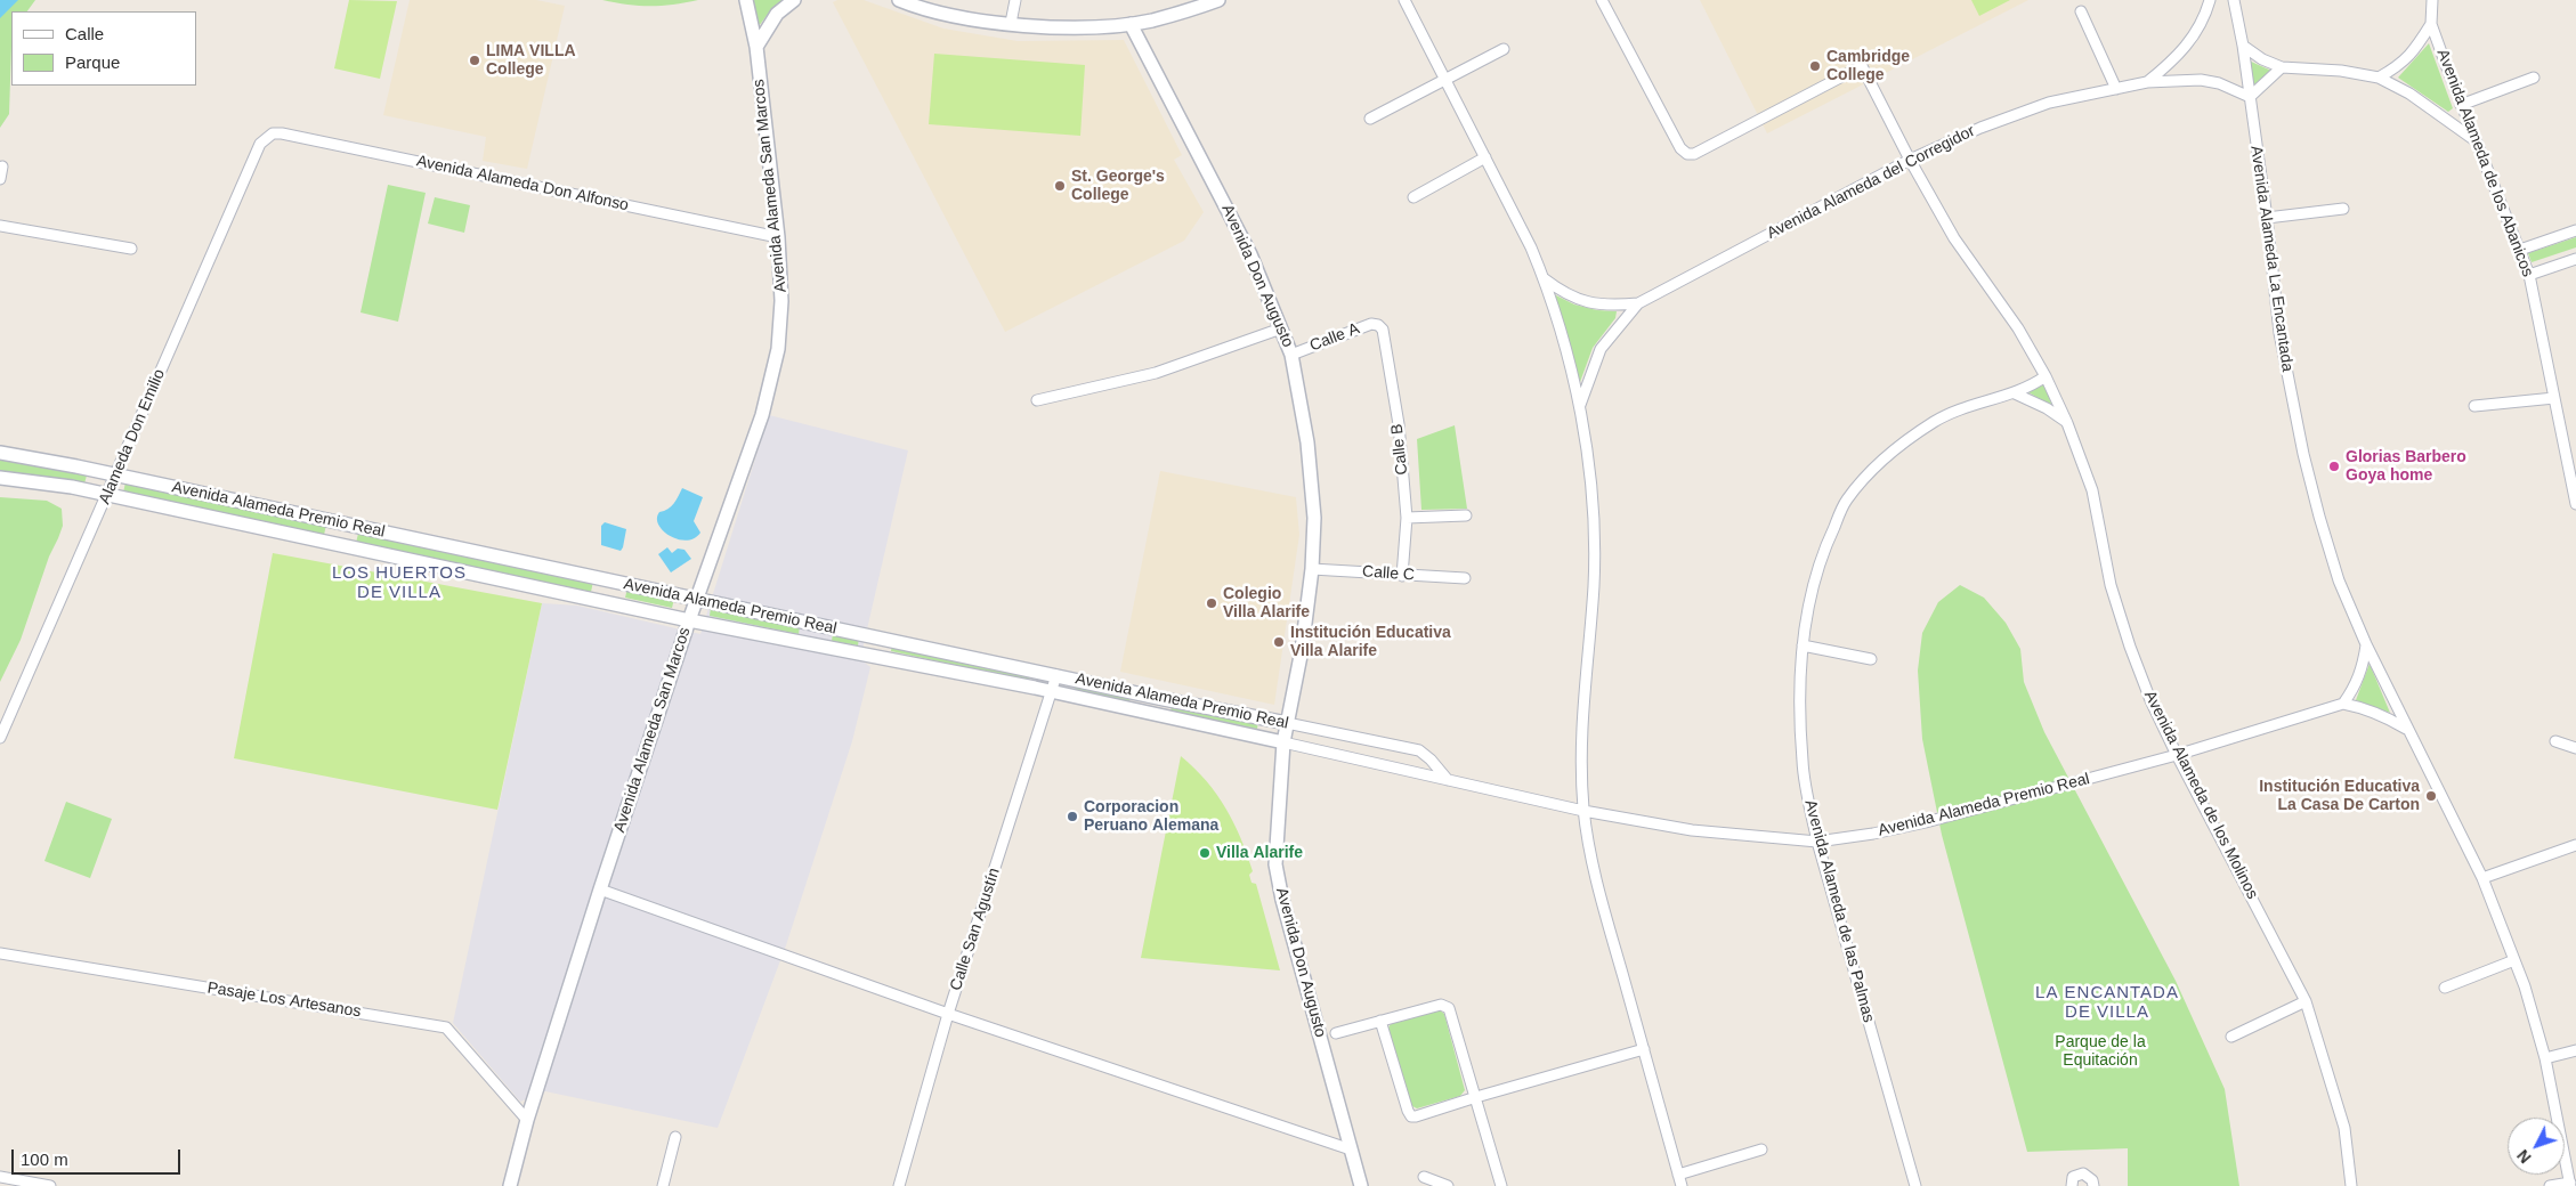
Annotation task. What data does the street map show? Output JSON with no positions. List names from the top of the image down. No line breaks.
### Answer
{"streets":{"street":["Avenida Alameda de los Abanicos","Avenida Alameda del Corregidor","Avenida Alameda Don Alfonso","Avenida Alameda San Marcos","Avenida Alameda La Encantada","Avenida Don Augusto","Calle A","Alameda Don Emilio","Calle B","Avenida Alameda Premio Real","Calle C","Avenida Alameda de los Molinos","Avenida Alameda de las Palmas","Calle San Agustín","Pasaje Los Artesanos"]},"crossings":[["Avenida Alameda del Corregidor","Avenida Alameda La Encantada"],["Avenida Alameda del Corregidor","Avenida Alameda de los Molinos"],["Avenida Alameda Don Alfonso","Avenida Alameda San Marcos"],["Avenida Alameda Don Alfonso","Alameda Don Emilio"],["Avenida Alameda San Marcos","Avenida Alameda Premio Real"],["Avenida Alameda San Marcos","Pasaje Los Artesanos"],["Avenida Alameda La Encantada","Avenida Alameda Premio Real"],["Avenida Don Augusto","Calle A"],["Avenida Don Augusto","Avenida Alameda Premio Real"],["Avenida Don Augusto","Calle C"],["Calle A","Calle B"],["Alameda Don Emilio","Avenida Alameda Premio Real"],["Calle B","Calle C"],["Avenida Alameda Premio Real","Avenida Alameda de los Molinos"],["Avenida Alameda Premio Real","Avenida Alameda de las Palmas"],["Avenida Alameda Premio Real","Calle San Agustín"],["Avenida Alameda de los Molinos","Avenida Alameda de las Palmas"]],"districts":["LOS HUERTOS DE VILLA","LA ENCANTADA DE VILLA"],"parks":["Parque de la Equitación"],"places":["LIMA VILLA College","Cambridge College","St. George's College","Glorias Barbero Goya home","Colegio Villa Alarife","Institución Educativa Villa Alarife","Institución Educativa La Casa De Carton","Corporacion Peruano Alemana","Villa Alarife"],"legend":["Calle","Parque"],"scale_bar":"100 m","north":"bottom left"}
